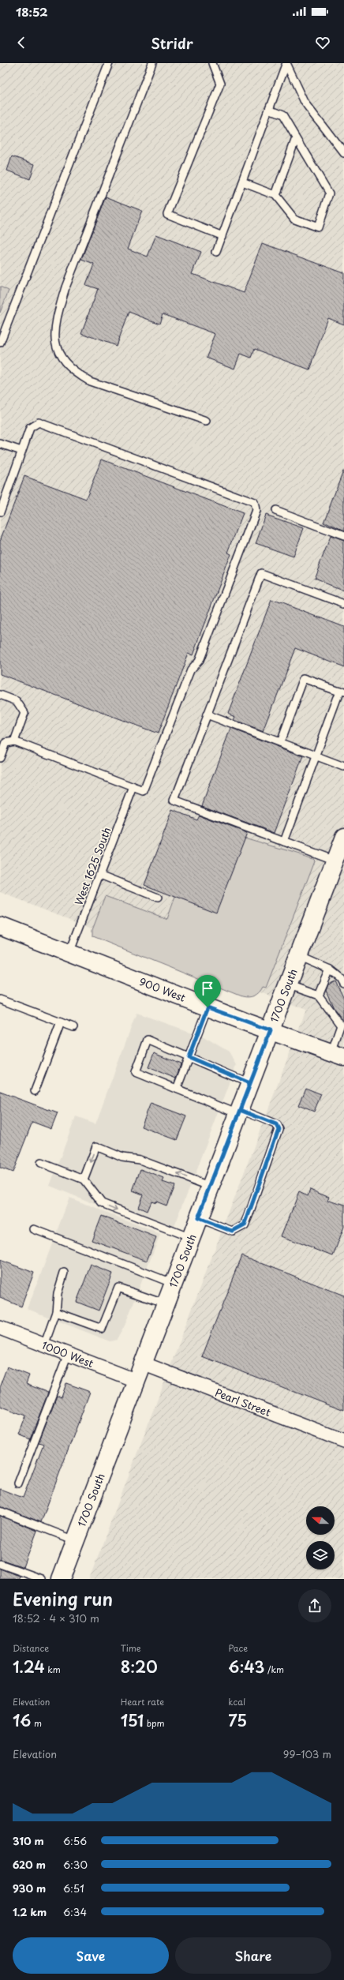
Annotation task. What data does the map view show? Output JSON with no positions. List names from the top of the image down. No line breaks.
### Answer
{"streets":{"street":["900 West","1700 South","1000 West","Pearl Street"],"lane":["West 1625 South"]},"crossings":[["West 1625 South","900 West"],["900 West","1700 South"],["1700 South","1000 West"],["1700 South","Pearl Street"]],"north":"left","page":{"status":"18:52","header":"Stridr","heading":["Evening run","18:52 · 4 × 310 m"],"stats":[["Distance","1.24 km"],["Time","8:20"],["Pace","6:43 /km"],["Elevation","16 m"],["Heart rate","151 bpm"],["kcal","75"]],"chart":["Elevation","99–103 m"],"list":[{"name":"310 m","note":"6:56"},{"name":"620 m","note":"6:30"},{"name":"930 m","note":"6:51"},{"name":"1.2 km","note":"6:34"}],"buttons":["Save","Share"]}}
